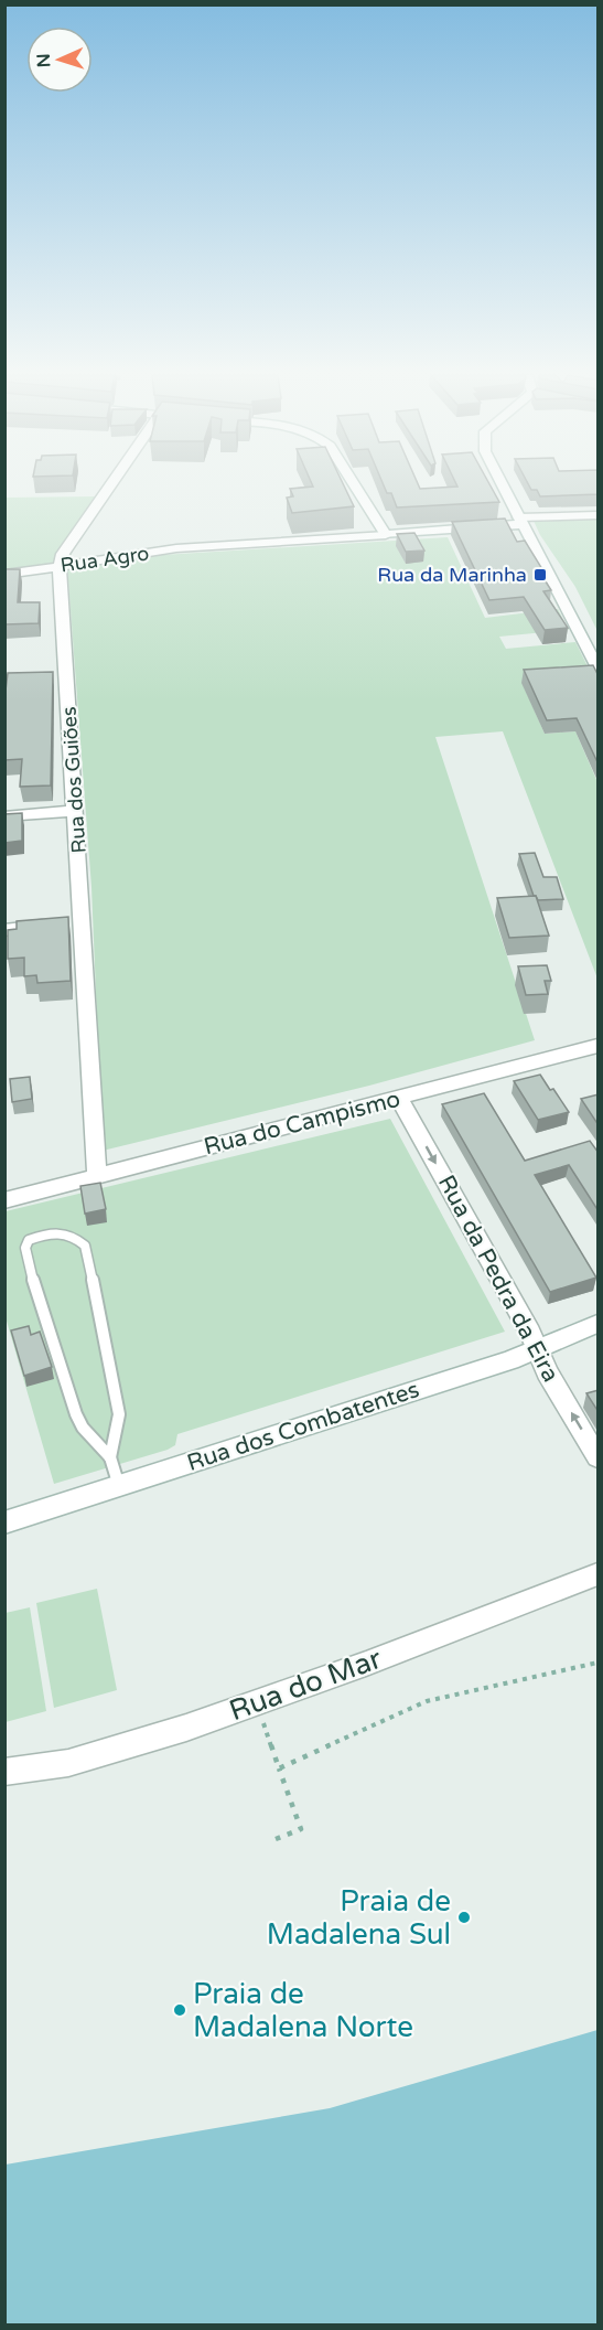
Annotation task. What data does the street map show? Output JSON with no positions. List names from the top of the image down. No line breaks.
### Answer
{"streets":{"street":["Rua Agro","Rua dos Guiões","Rua do Campismo","Rua da Pedra da Eira","Rua dos Combatentes","Rua do Mar"]},"crossings":[["Rua Agro","Rua dos Guiões"],["Rua dos Guiões","Rua do Campismo"],["Rua do Campismo","Rua da Pedra da Eira"],["Rua da Pedra da Eira","Rua dos Combatentes"]],"places":{"transit":["Rua da Marinha"],"other":["Praia de Madalena Sul","Praia de Madalena Norte"]},"north":"left"}
